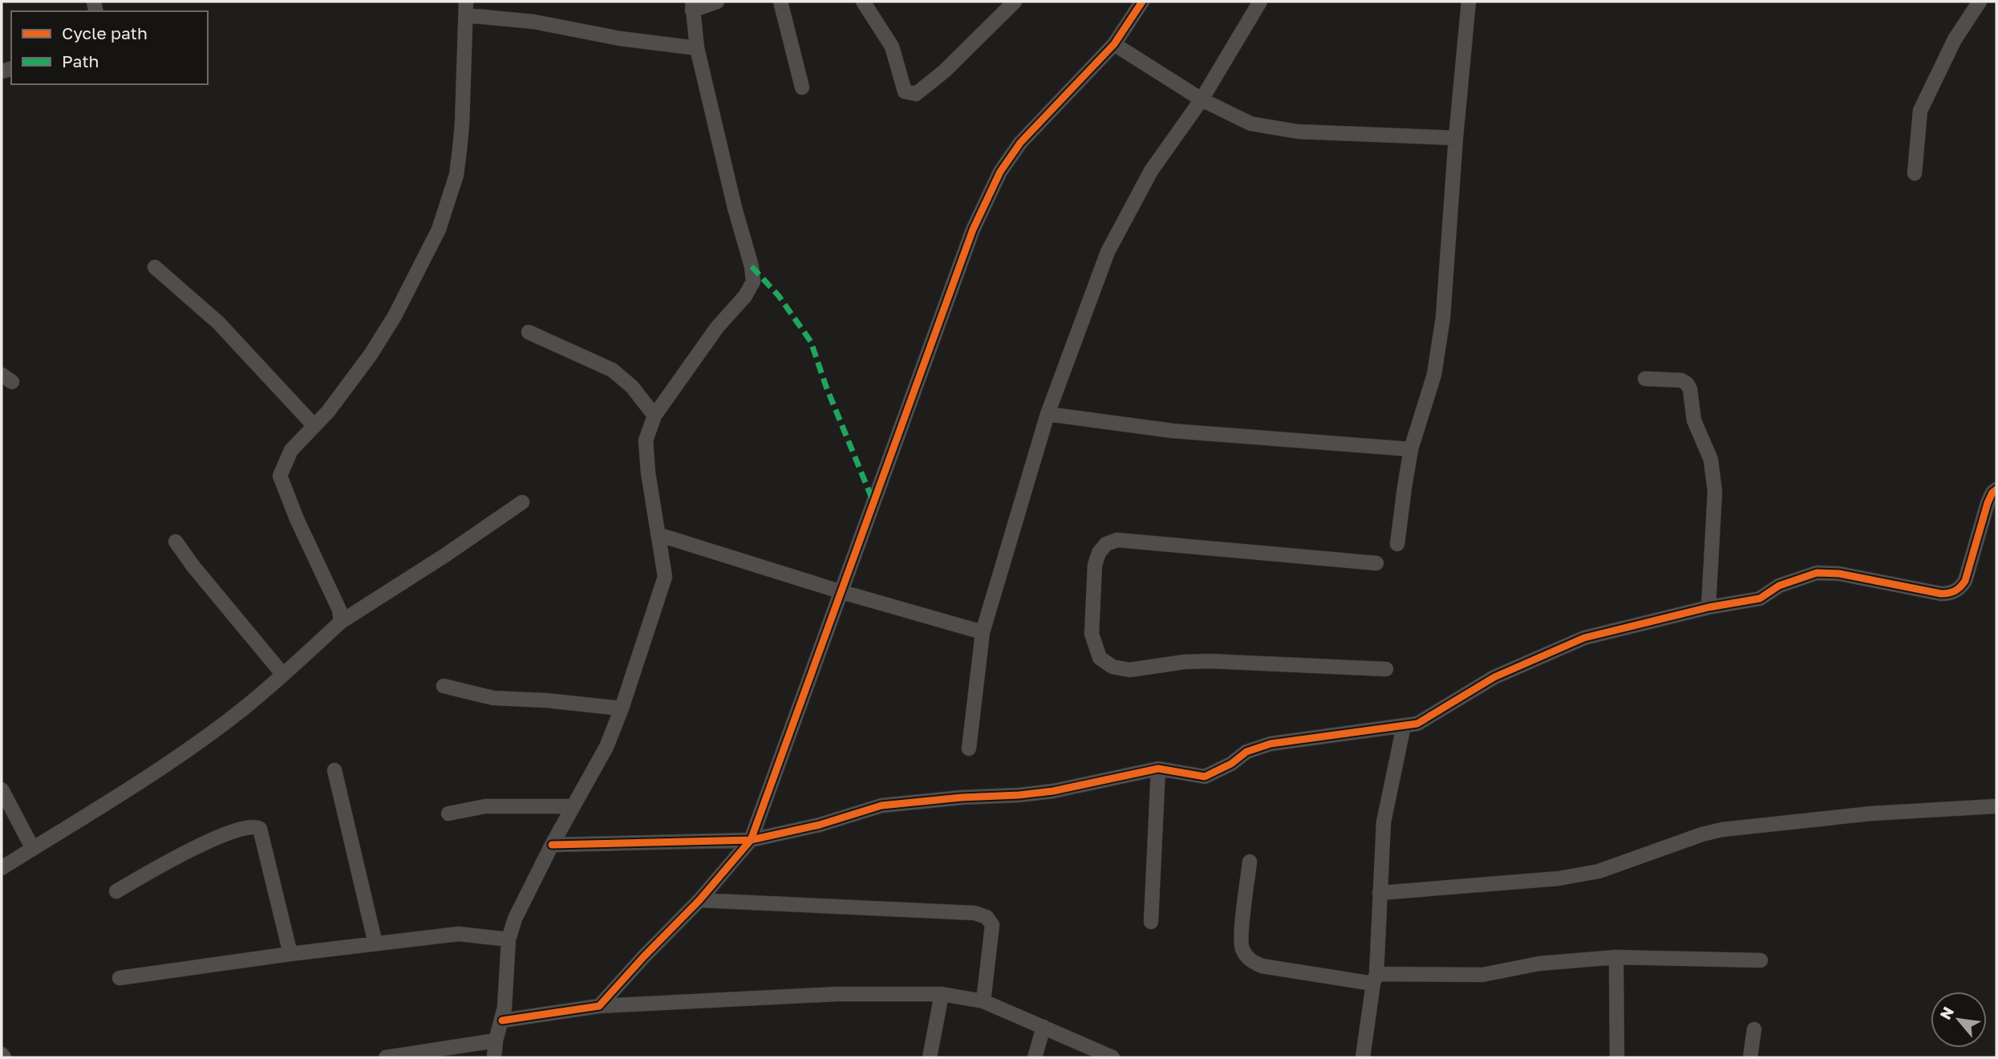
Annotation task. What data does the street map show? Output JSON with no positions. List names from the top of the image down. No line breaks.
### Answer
{"legend":["Cycle path","Path"],"north":"top left"}
